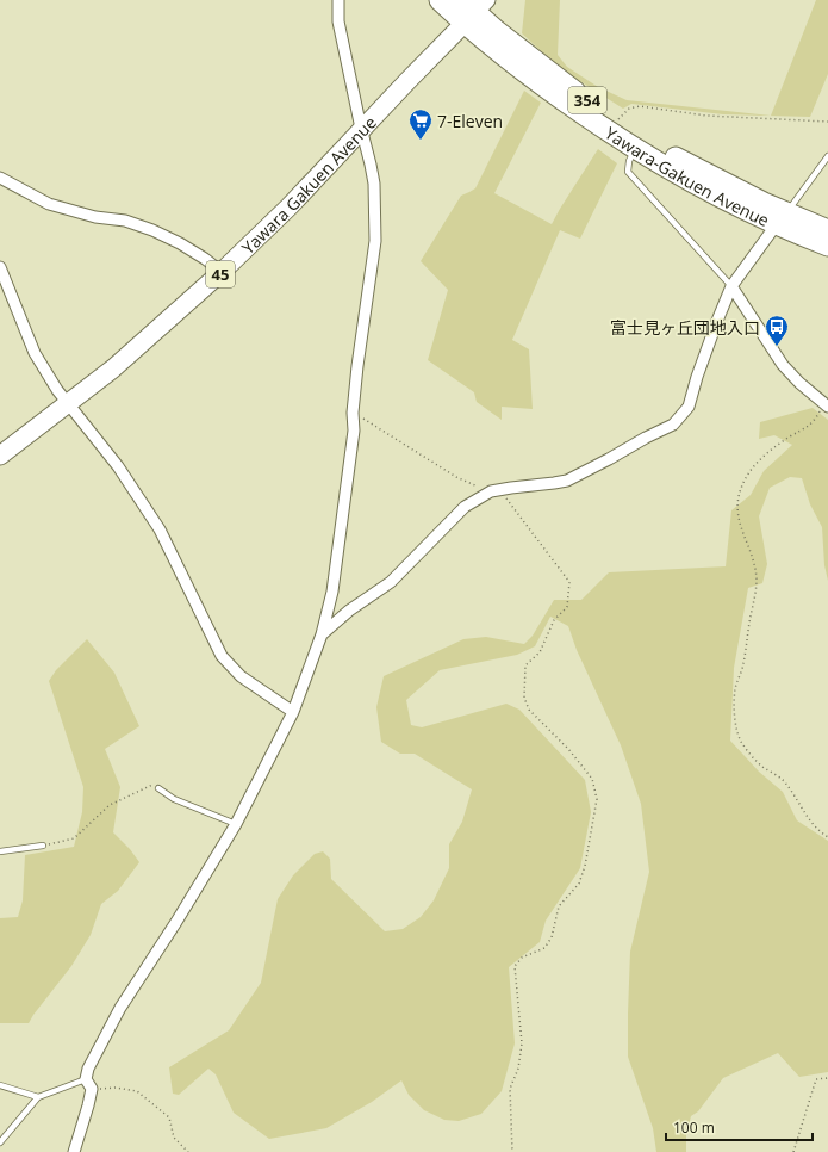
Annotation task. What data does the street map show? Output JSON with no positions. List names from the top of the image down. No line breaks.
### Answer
{"streets":{"highway":["354","Yawara-Gakuen Avenue"],"main road":["Yawara Gakuen Avenue","45"]},"crossings":[["354","Yawara-Gakuen Avenue"],["354","Yawara Gakuen Avenue"],["Yawara-Gakuen Avenue","Yawara Gakuen Avenue"]],"places":{"supermarket":["7-Eleven"],"bus stop":["富士見ヶ丘団地入口"]},"scale_bar":"100 m"}
